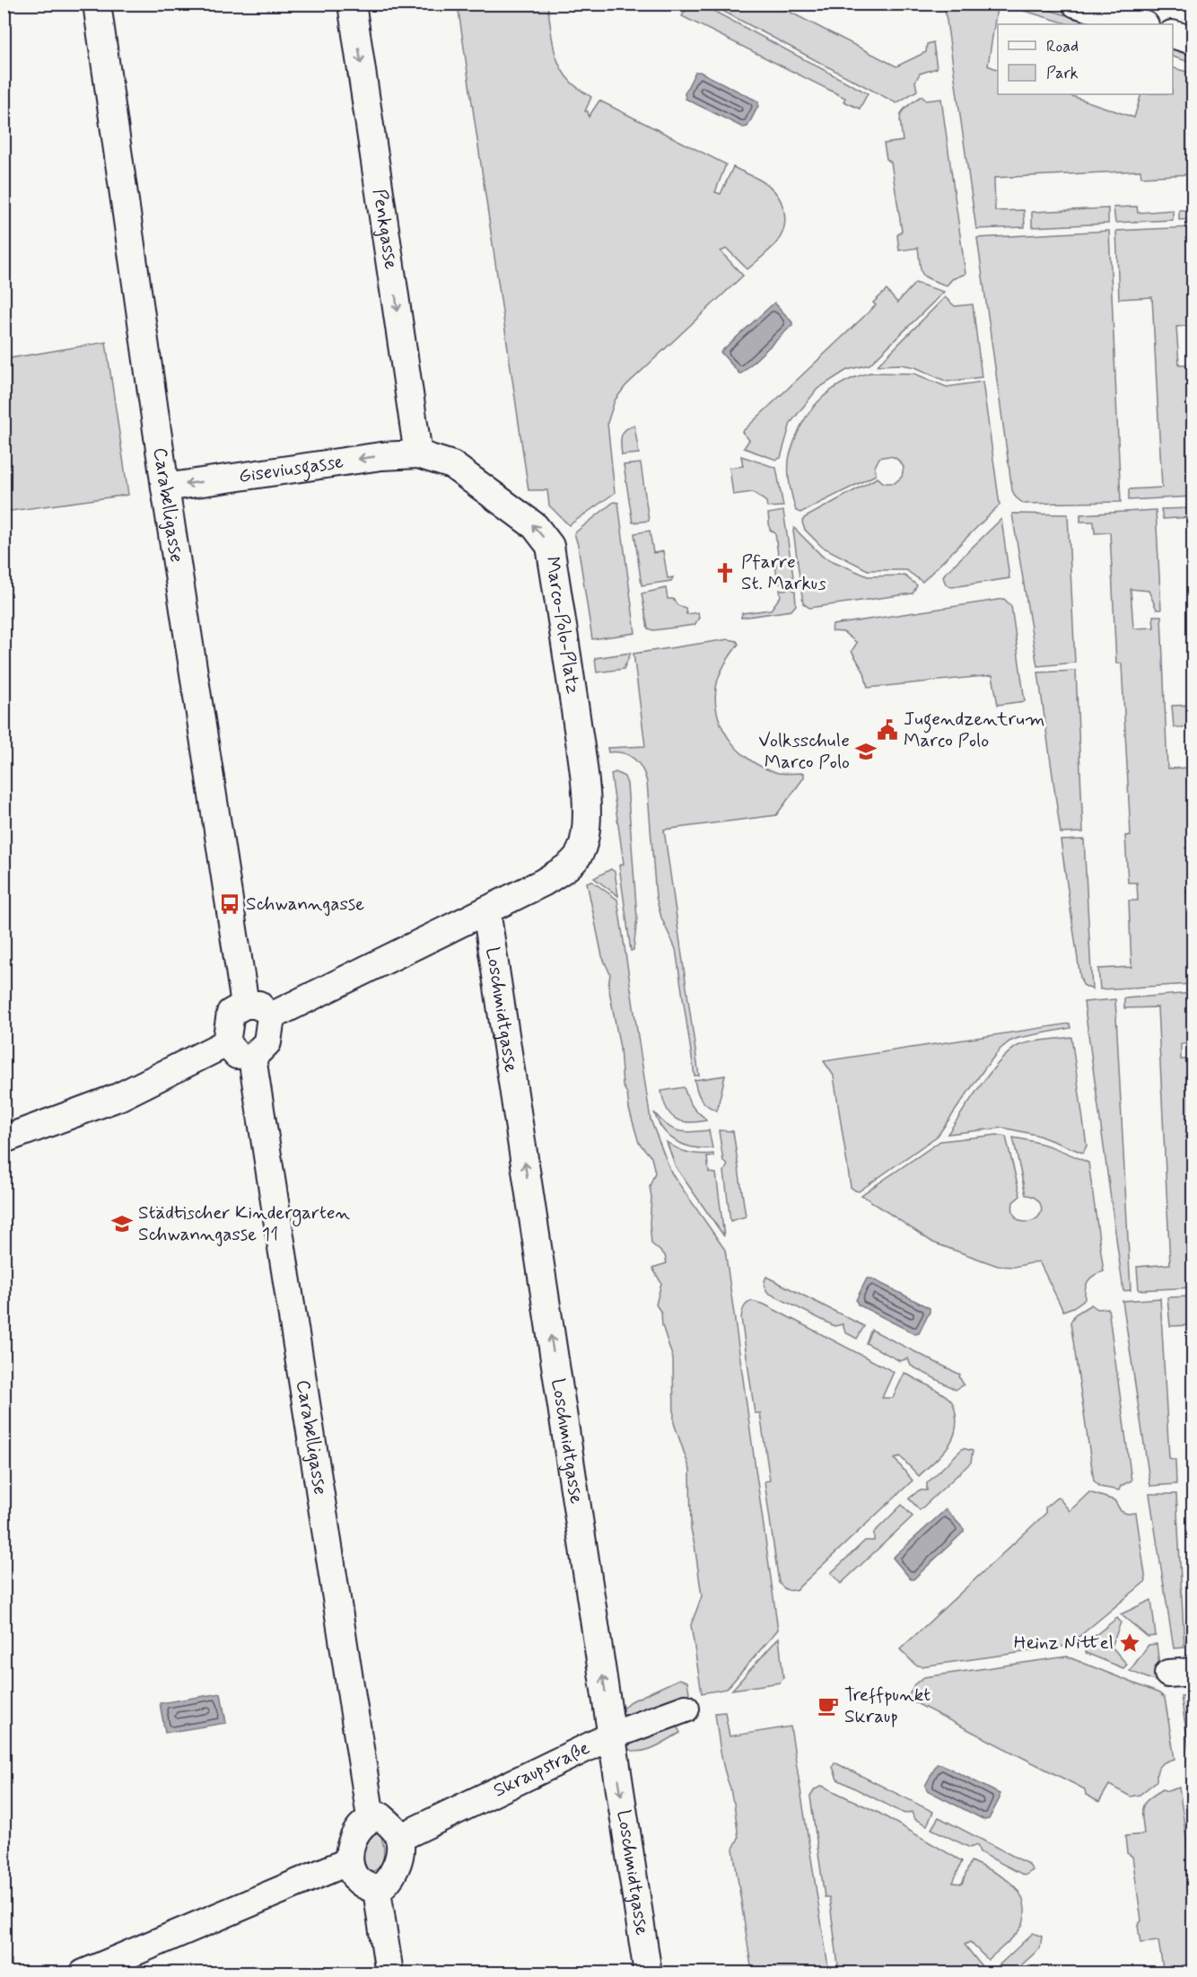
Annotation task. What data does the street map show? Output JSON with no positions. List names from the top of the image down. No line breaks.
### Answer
{"streets":{"street":["Penkgasse","Giseviusgasse","Carabelligasse","Marco-Polo-Platz","Loschmidtgasse","Skraupstraße"]},"crossings":[["Penkgasse","Giseviusgasse"],["Penkgasse","Marco-Polo-Platz"],["Giseviusgasse","Carabelligasse"],["Giseviusgasse","Marco-Polo-Platz"],["Carabelligasse","Skraupstraße"],["Marco-Polo-Platz","Loschmidtgasse"],["Loschmidtgasse","Skraupstraße"]],"one_way":["Penkgasse","Giseviusgasse"],"places":{"church":["Pfarre St. Markus"],"public building":["Jugendzentrum Marco Polo"],"school or university":["Volksschule Marco Polo","Städtischer Kindergarten Schwanngasse 11"],"bus stop":["Schwanngasse"],"place":["Heinz Nittel"],"cafe":["Treffpunkt Skraup"]},"legend":["Road","Park"]}
